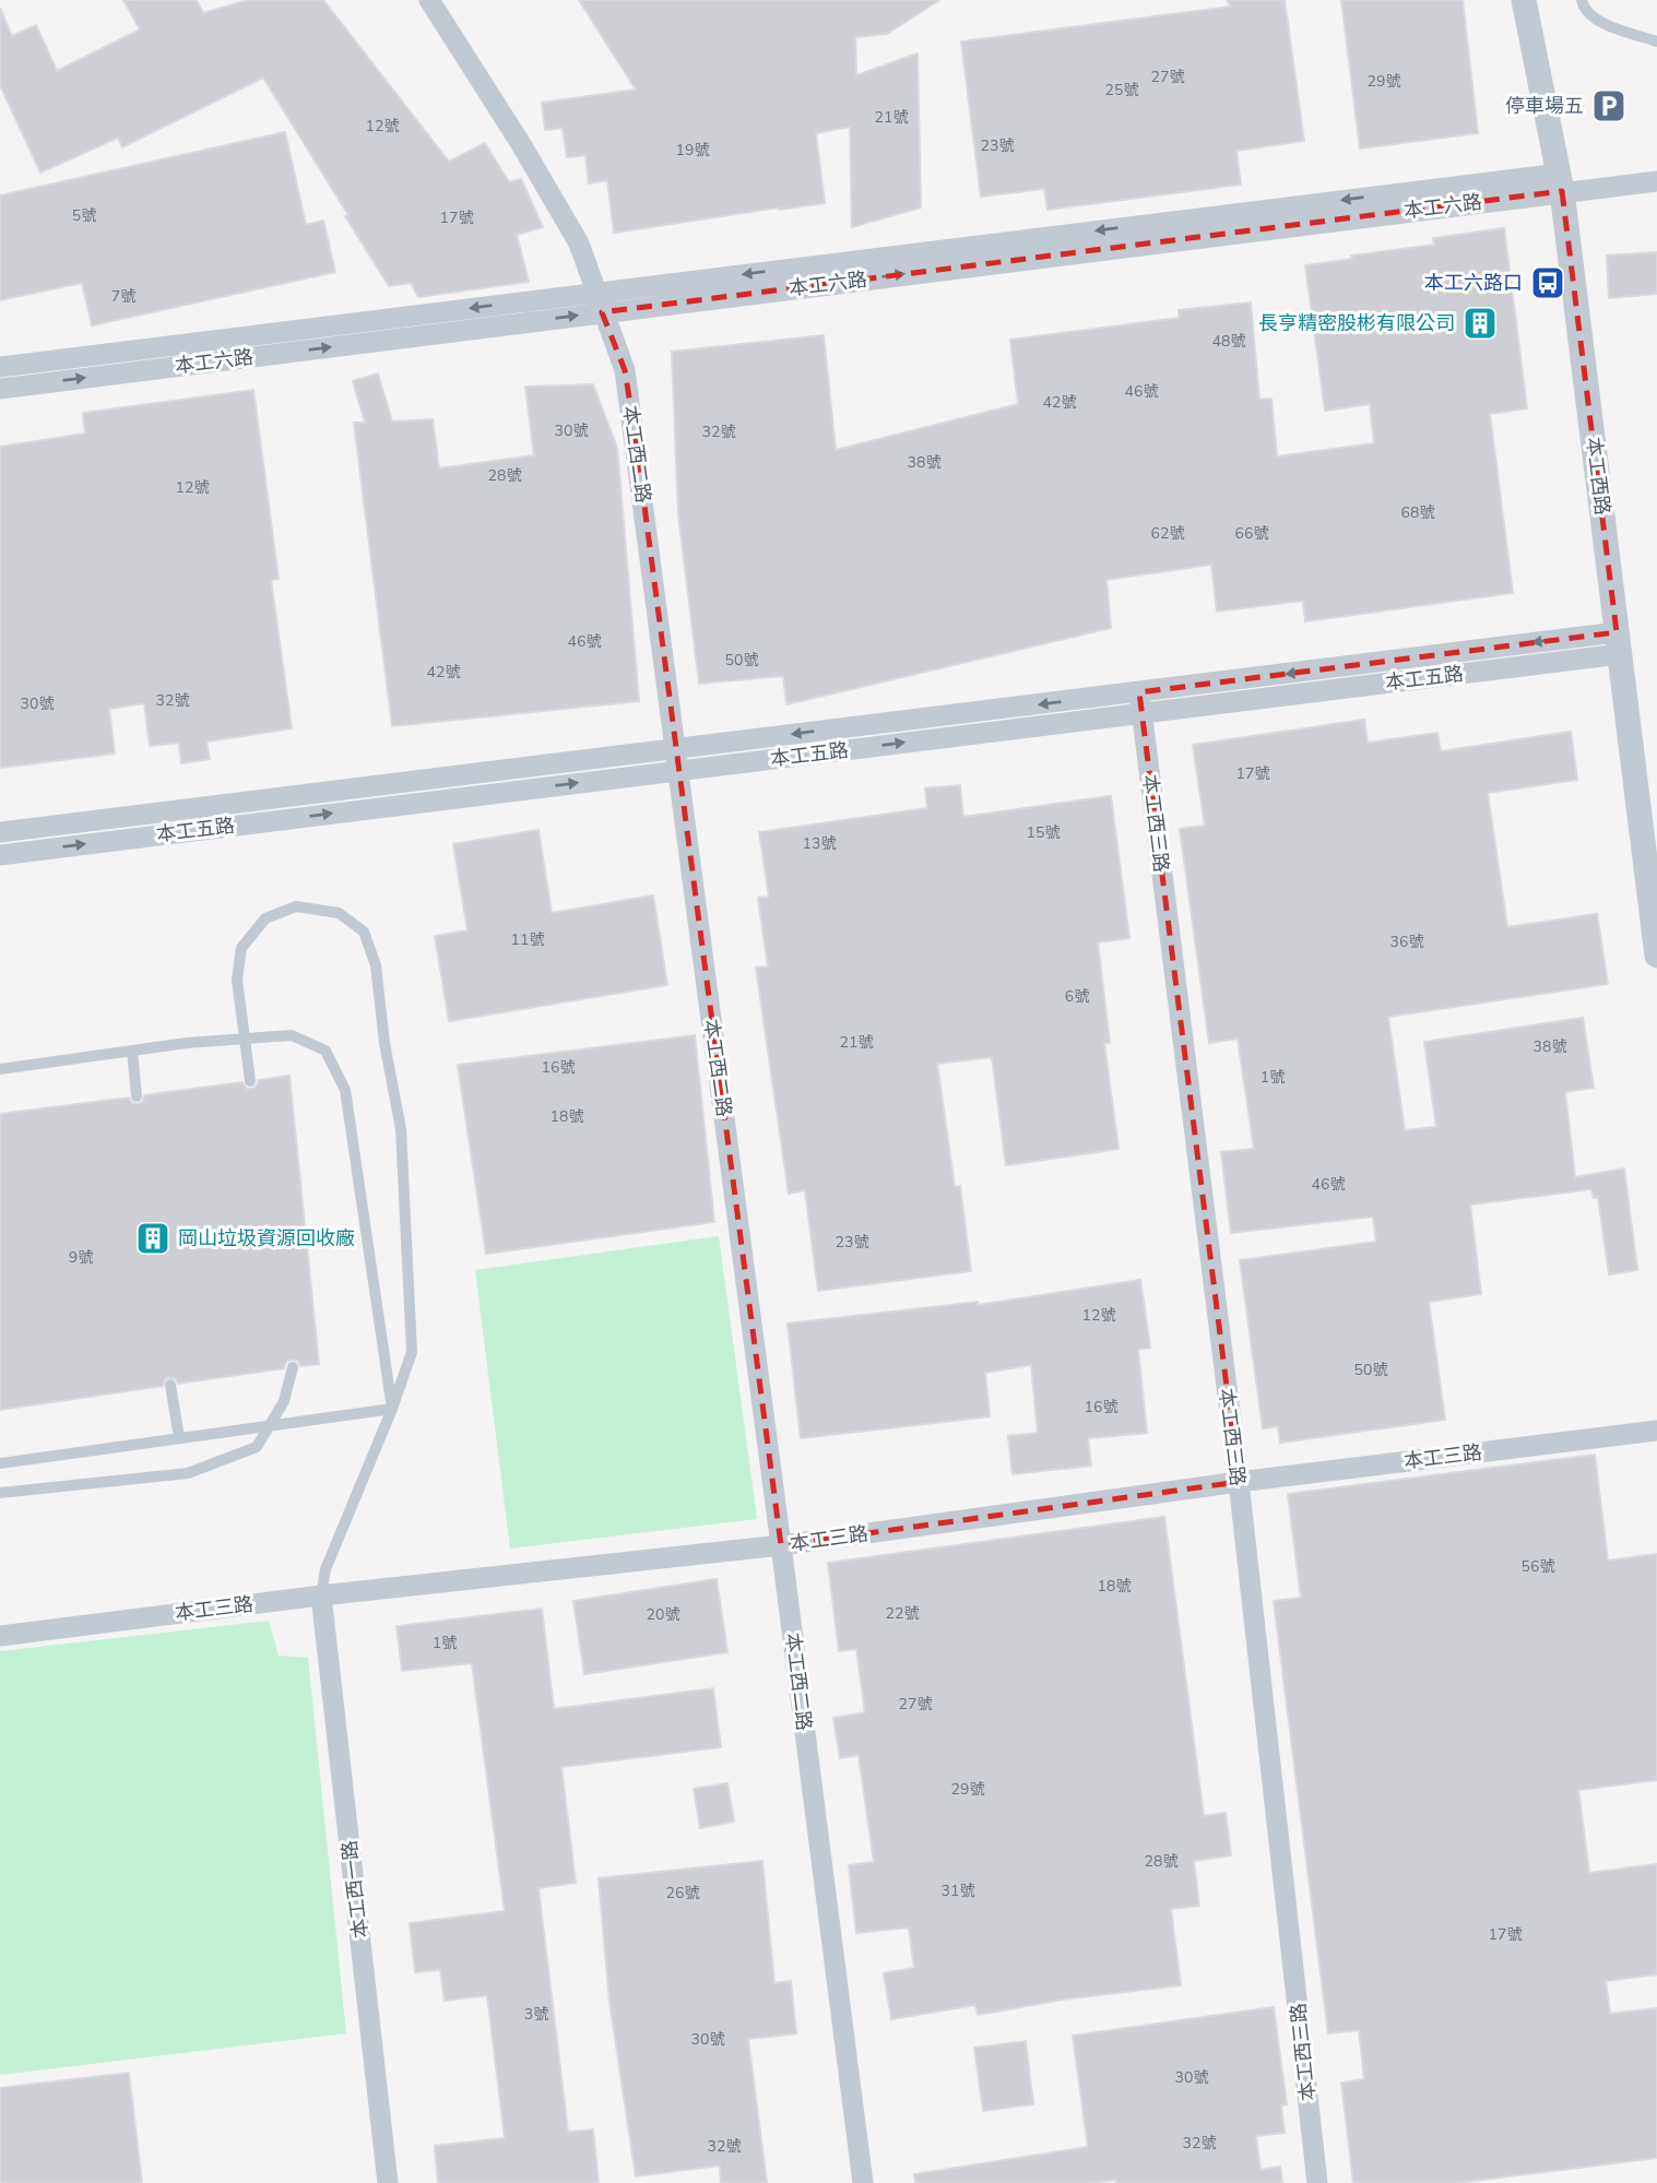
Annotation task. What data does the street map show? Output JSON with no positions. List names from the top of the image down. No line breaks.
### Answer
{"streets":{"street":["本工六路","本工西二路","本工西路","本工五路","本工西三路","本工三路","本工西一路"]},"crossings":[["本工六路","本工西二路"],["本工六路","本工西路"],["本工西二路","本工五路"],["本工西二路","本工三路"],["本工西路","本工五路"],["本工五路","本工西三路"],["本工西三路","本工三路"],["本工三路","本工西一路"]],"places":{"parking":["停車場五"],"bus stop":["本工六路口"],"building":["長亨精密股彬有限公司","岡山垃圾資源回收廠"]},"house_numbers":["27號","29號","25號","21號","12號","23號","19號","5號","17號","7號","48號","46號","42號","30號","32號","38號","28號","12號","68號","62號","66號","46號","50號","42號","32號","30號","17號","15號","13號","11號","36號","6號","21號","38號","16號","1號","18號","46號","23號","9號","12號","50號","16號","56號","18號","22號","20號","1號","27號","29號","28號","31號","26號","17號","3號","30號","30號","32號","32號"]}
